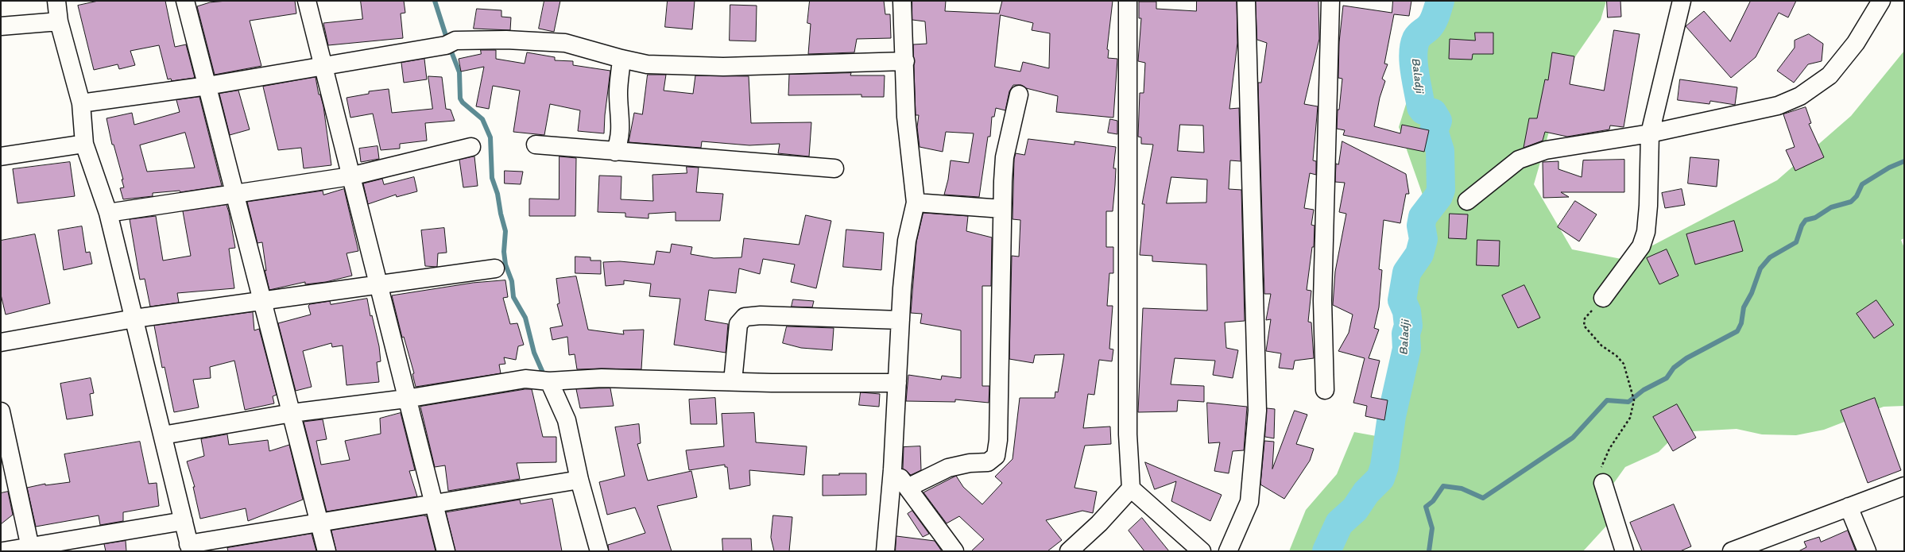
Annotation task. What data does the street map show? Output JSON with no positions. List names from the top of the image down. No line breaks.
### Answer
{"water":["Baladji"]}
